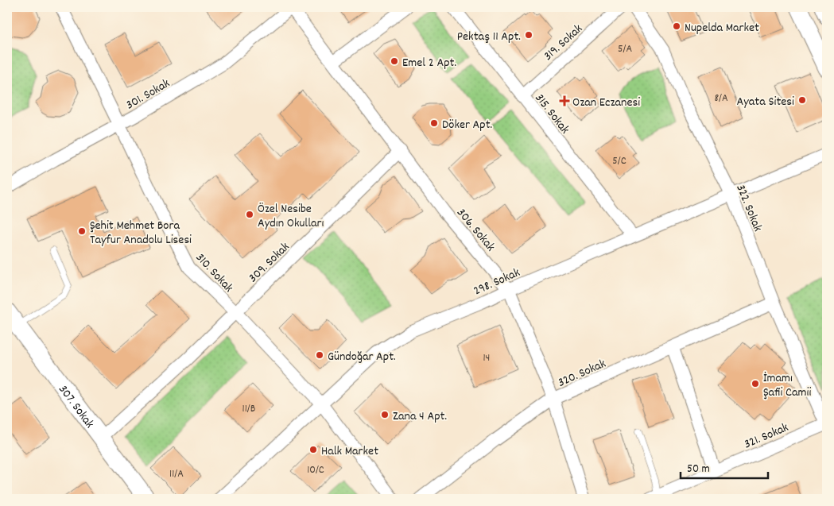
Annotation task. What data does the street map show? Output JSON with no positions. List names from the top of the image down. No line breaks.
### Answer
{"streets":{"street":["319. Sokak","301. Sokak","315. Sokak","322. Sokak","306. Sokak","309. Sokak","310. Sokak","298. Sokak","320. Sokak","307. Sokak","321. Sokak"]},"crossings":[["319. Sokak","315. Sokak"],["301. Sokak","306. Sokak"],["301. Sokak","310. Sokak"],["315. Sokak","298. Sokak"],["322. Sokak","298. Sokak"],["322. Sokak","320. Sokak"],["322. Sokak","321. Sokak"],["306. Sokak","309. Sokak"],["306. Sokak","298. Sokak"],["306. Sokak","320. Sokak"],["309. Sokak","310. Sokak"],["309. Sokak","307. Sokak"],["310. Sokak","298. Sokak"]],"places":{"other":["Nupelda Market","Pektaş 11 Apt.","Emel 2 Apt.","Ayata Sitesi","Döker Apt.","Özel Nesibe Aydın Okulları","Şehit Mehmet Bora Tayfur Anadolu Lisesi","Gündoğar Apt.","İmamı Şafii Camii","Zana 4 Apt.","Halk Market"],"health":["Ozan Eczanesi"]},"house_numbers":["5/A","8/A","5/C","14","11/B","10/C","11/A"],"scale_bar":"50 m"}
